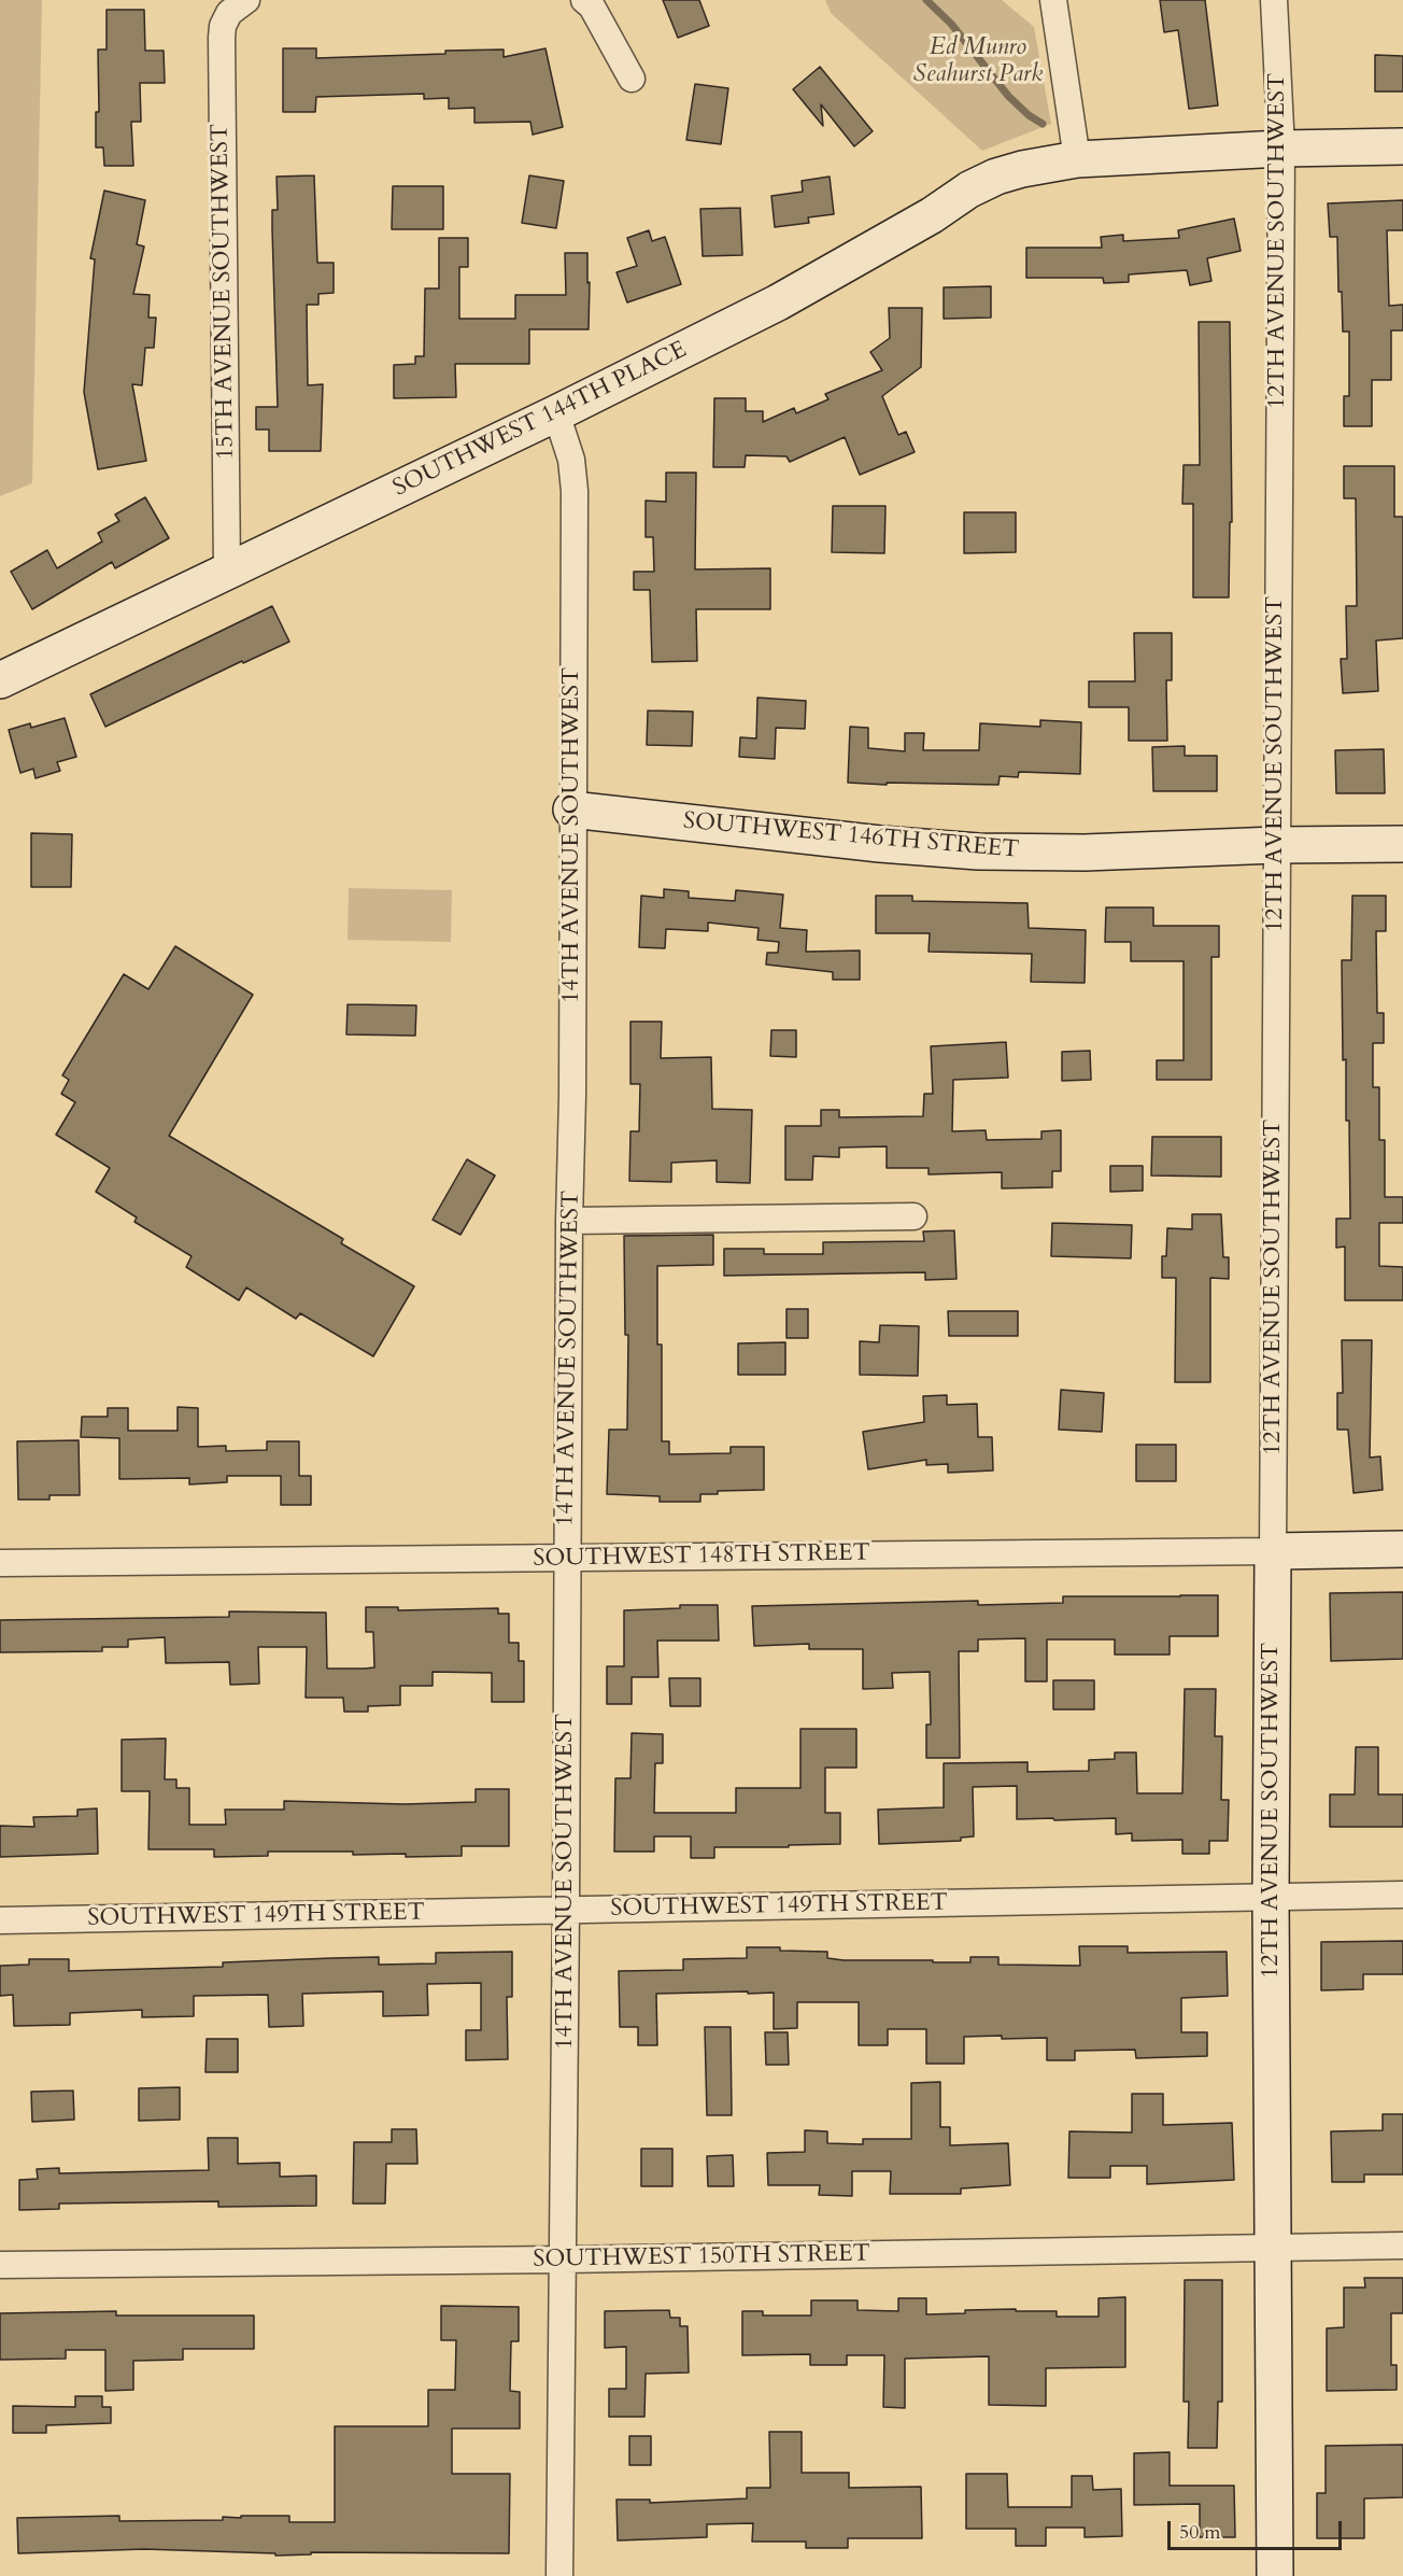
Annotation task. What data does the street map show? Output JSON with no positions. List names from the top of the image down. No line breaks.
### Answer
{"streets":{"street":["12TH AVENUE SOUTHWEST","15TH AVENUE SOUTHWEST","SOUTHWEST 144TH PLACE","14TH AVENUE SOUTHWEST","SOUTHWEST 146TH STREET","SOUTHWEST 148TH STREET","SOUTHWEST 149TH STREET","SOUTHWEST 150TH STREET"]},"crossings":[["12TH AVENUE SOUTHWEST","SOUTHWEST 144TH PLACE"],["12TH AVENUE SOUTHWEST","SOUTHWEST 146TH STREET"],["12TH AVENUE SOUTHWEST","SOUTHWEST 148TH STREET"],["12TH AVENUE SOUTHWEST","SOUTHWEST 149TH STREET"],["12TH AVENUE SOUTHWEST","SOUTHWEST 150TH STREET"],["15TH AVENUE SOUTHWEST","SOUTHWEST 144TH PLACE"],["SOUTHWEST 144TH PLACE","14TH AVENUE SOUTHWEST"],["14TH AVENUE SOUTHWEST","SOUTHWEST 146TH STREET"],["14TH AVENUE SOUTHWEST","SOUTHWEST 148TH STREET"],["14TH AVENUE SOUTHWEST","SOUTHWEST 149TH STREET"],["14TH AVENUE SOUTHWEST","SOUTHWEST 150TH STREET"]],"parks":["Ed Munro Seahurst Park"],"scale_bar":"50 m"}
